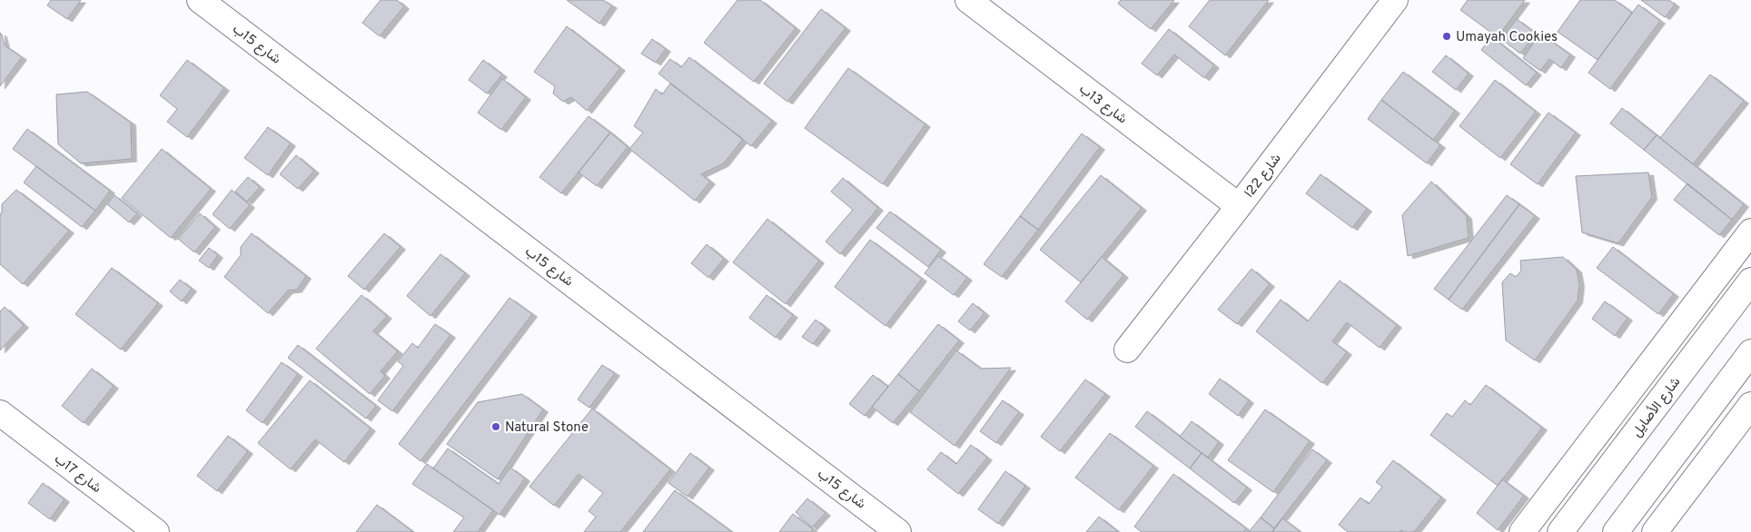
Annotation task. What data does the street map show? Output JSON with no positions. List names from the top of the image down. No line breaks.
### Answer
{"streets":{"street":["شارع 15ب","شارع 13ب","شارع 22ا","شارع الأصايل","شارع 17ب"]},"crossings":[["شارع 13ب","شارع 22ا"]],"places":["Umayah Cookies","Natural Stone"]}
